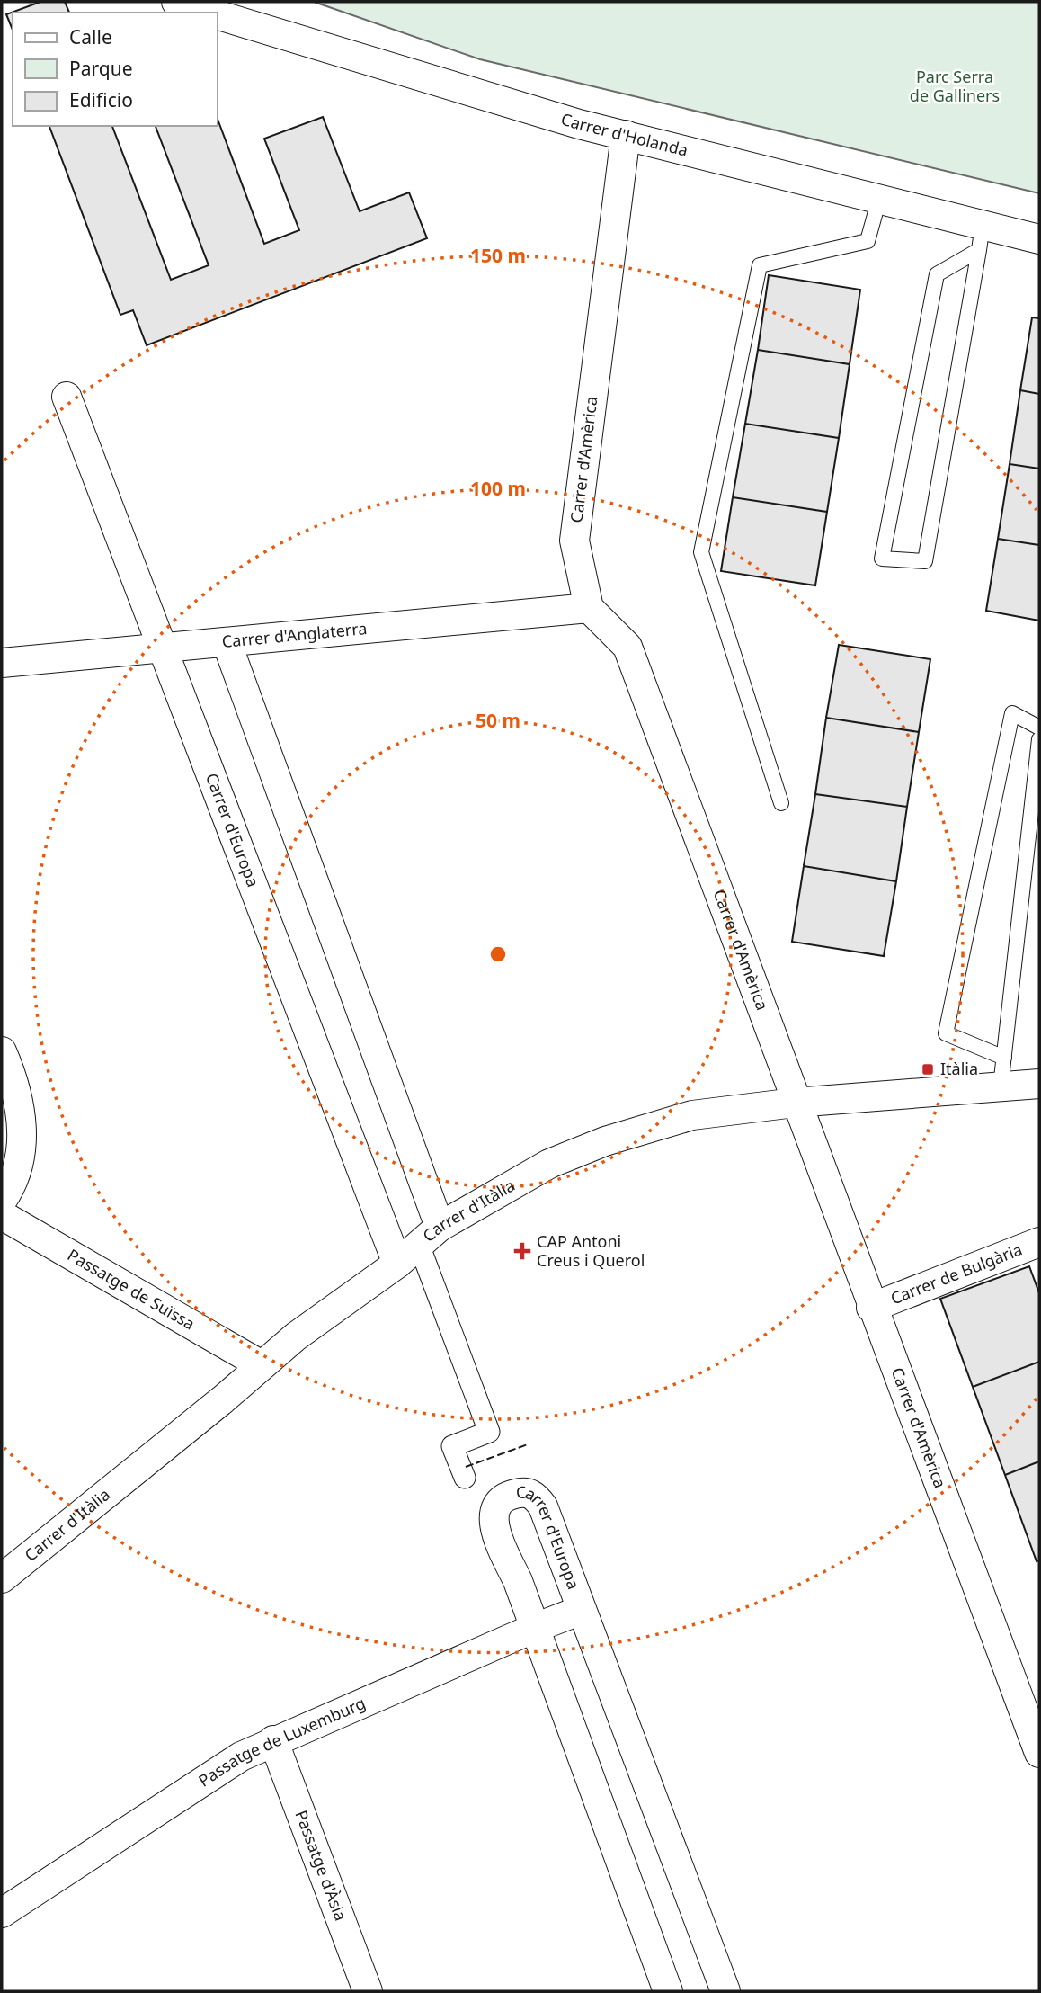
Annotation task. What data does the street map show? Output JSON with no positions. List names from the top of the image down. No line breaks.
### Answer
{"streets":{"street":["Carrer d'Holanda","Carrer d'Amèrica","Carrer d'Anglaterra","Carrer d'Europa","Carrer d'Itàlia","Carrer de Bulgària","Passatge de Suïssa","Passatge de Luxemburg","Passatge d'Àsia"]},"crossings":[["Carrer d'Holanda","Carrer d'Amèrica"],["Carrer d'Amèrica","Carrer d'Anglaterra"],["Carrer d'Amèrica","Carrer d'Itàlia"],["Carrer d'Amèrica","Carrer de Bulgària"],["Carrer d'Anglaterra","Carrer d'Europa"],["Carrer d'Europa","Carrer d'Itàlia"],["Carrer d'Europa","Passatge de Luxemburg"],["Carrer d'Itàlia","Passatge de Suïssa"],["Passatge de Luxemburg","Passatge d'Àsia"]],"parks":["Parc Serra de Galliners"],"places":{"transit":["Itàlia"],"health":["CAP Antoni Creus i Querol"]},"legend":["Calle","Parque","Edificio"],"rings":["150 m","100 m","50 m"]}
